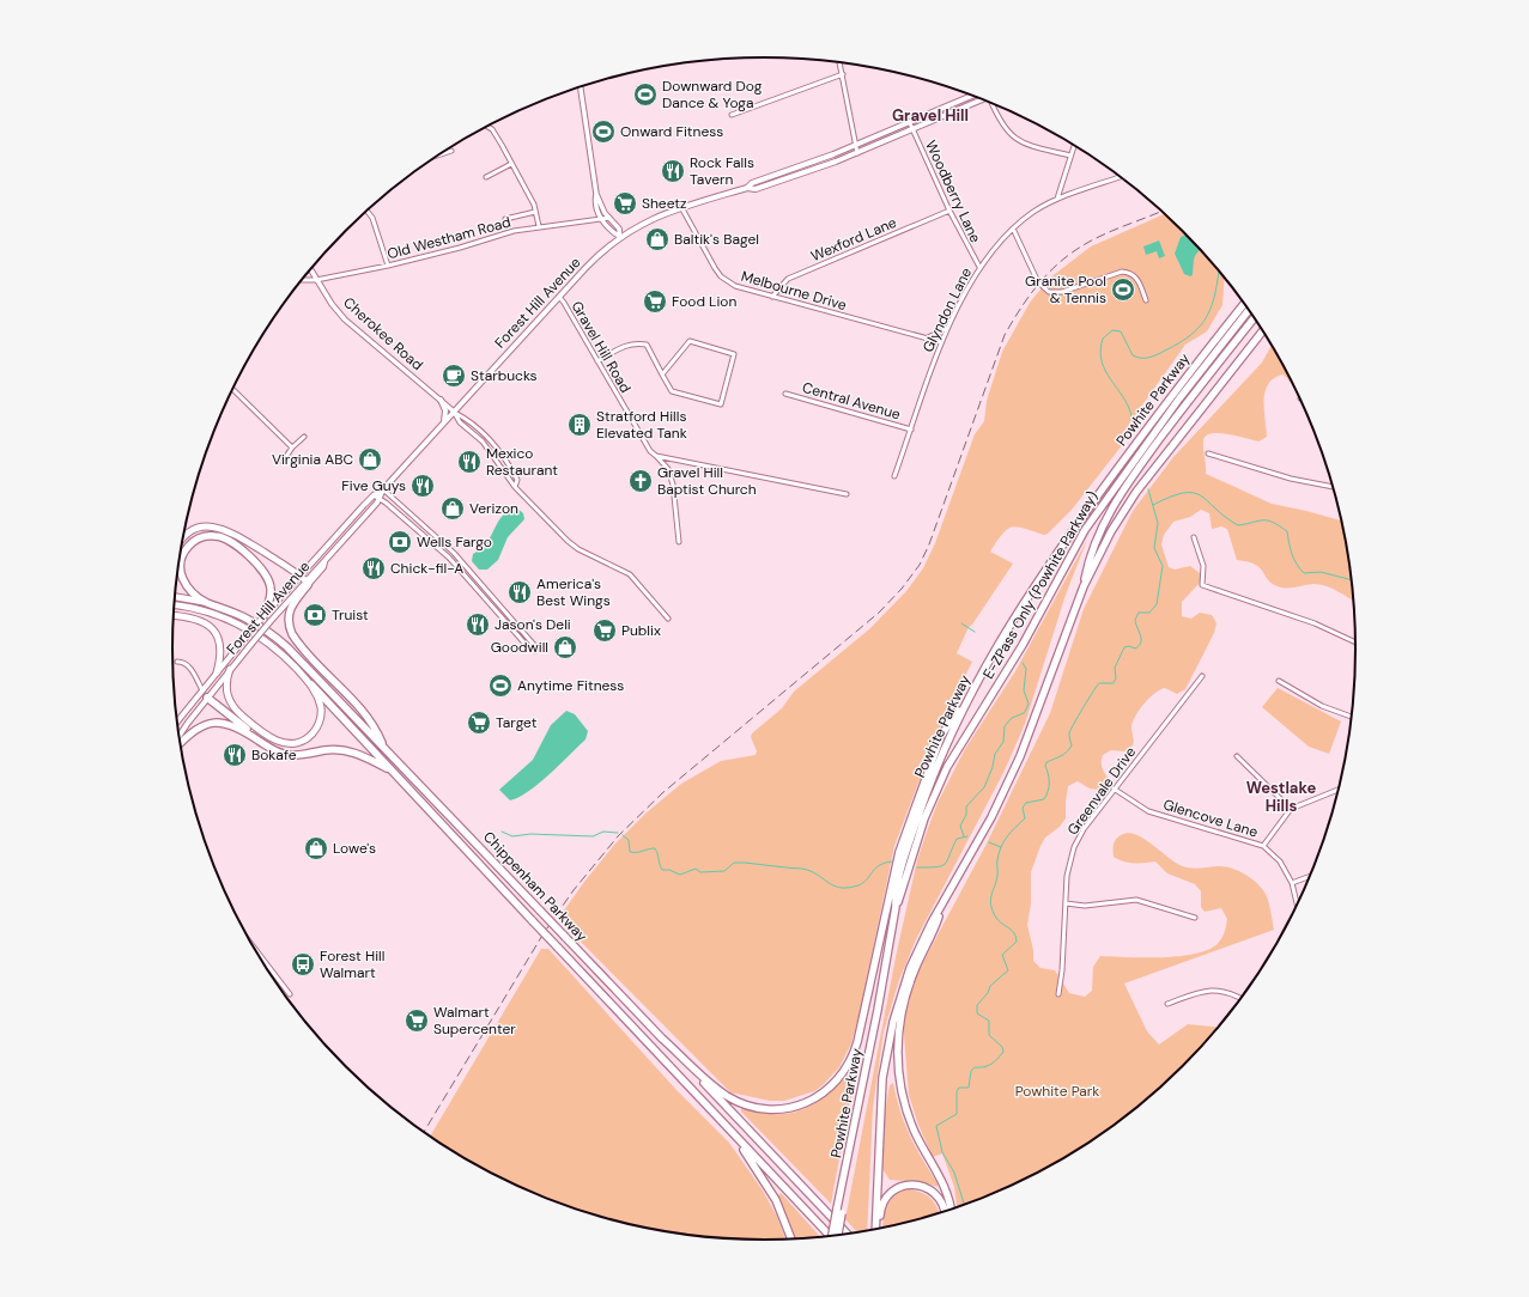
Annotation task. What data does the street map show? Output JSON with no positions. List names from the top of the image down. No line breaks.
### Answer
{"streets":{"highway":["Powhite Parkway","E-ZPass Only (Powhite Parkway)","Chippenham Parkway"],"main road":["Forest Hill Avenue"],"street":["Woodberry Lane","Old Westham Road","Wexford Lane","Melbourne Drive","Glyndon Lane","Cherokee Road","Gravel Hill Road","Central Avenue","Greenvale Drive","Glencove Lane"]},"crossings":[["Woodberry Lane","Wexford Lane"],["Woodberry Lane","Forest Hill Avenue"],["Woodberry Lane","Glyndon Lane"],["Old Westham Road","Cherokee Road"],["Wexford Lane","Melbourne Drive"],["Melbourne Drive","Forest Hill Avenue"],["Melbourne Drive","Glyndon Lane"],["Forest Hill Avenue","Cherokee Road"],["Forest Hill Avenue","Gravel Hill Road"],["Glyndon Lane","Central Avenue"],["Powhite Parkway","E-ZPass Only (Powhite Parkway)"],["Greenvale Drive","Glencove Lane"]],"districts":["Gravel Hill","Westlake Hills"],"parks":["Powhite Park"],"places":{"sports":["Downward Dog Dance & Yoga","Onward Fitness","Granite Pool & Tennis","Anytime Fitness"],"restaurant":["Rock Falls Tavern","Mexico Restaurant","Five Guys","Chick-fil-A","America's Best Wings","Jason's Deli","Bokafe"],"supermarket":["Sheetz","Food Lion","Publix","Target","Walmart Supercenter"],"shop":["Baltik's Bagel","Virginia ABC","Verizon","Goodwill","Lowe's"],"cafe":["Starbucks"],"building":["Stratford Hills Elevated Tank"],"church":["Gravel Hill Baptist Church"],"bank":["Wells Fargo","Truist"],"bus stop":["Forest Hill Walmart"]}}
